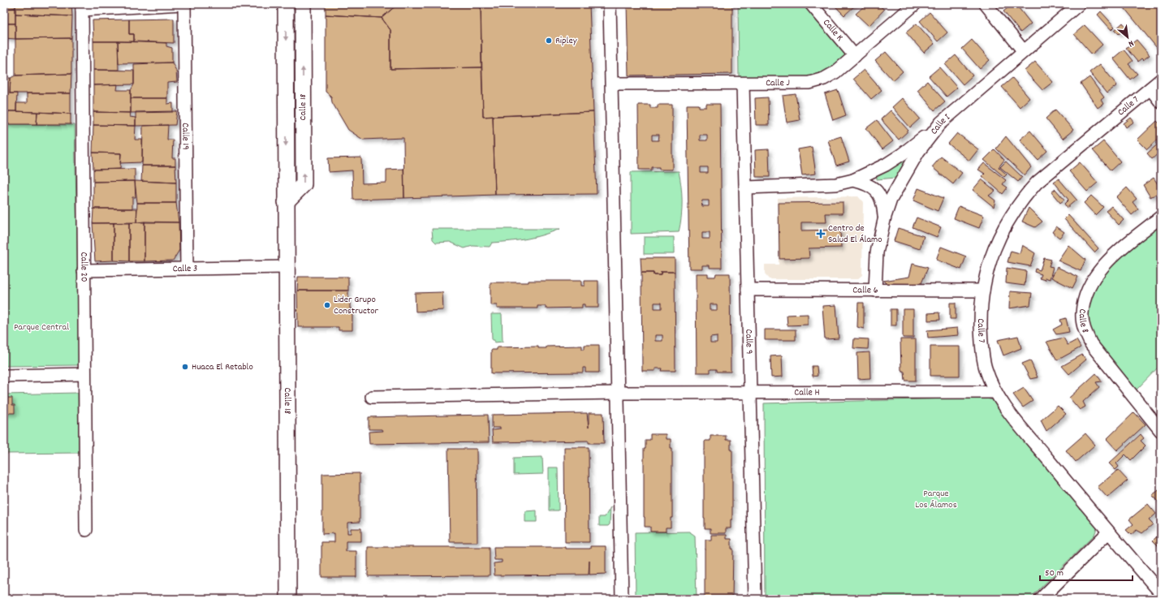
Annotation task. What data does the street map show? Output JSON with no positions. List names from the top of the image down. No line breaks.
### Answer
{"streets":{"street":["Calle K","Calle J","Calle 7","Calle 18","Calle I","Calle 19","Calle 20","Calle 3","Calle 6","Calle 8","Calle 9","Calle H"]},"crossings":[["Calle K","Calle J"],["Calle J","Calle 9"],["Calle 7","Calle 6"],["Calle 7","Calle H"],["Calle 18","Calle 3"],["Calle I","Calle 6"],["Calle 19","Calle 3"],["Calle 20","Calle 3"],["Calle 6","Calle 9"],["Calle 9","Calle H"]],"parks":["Parque Central","Parque Los Álamos"],"places":{"other":["Ripley","Lider Grupo Constructor","Huaca El Retablo"],"health":["Centro de Salud El Álamo"]},"scale_bar":"50 m","north":"bottom right"}
